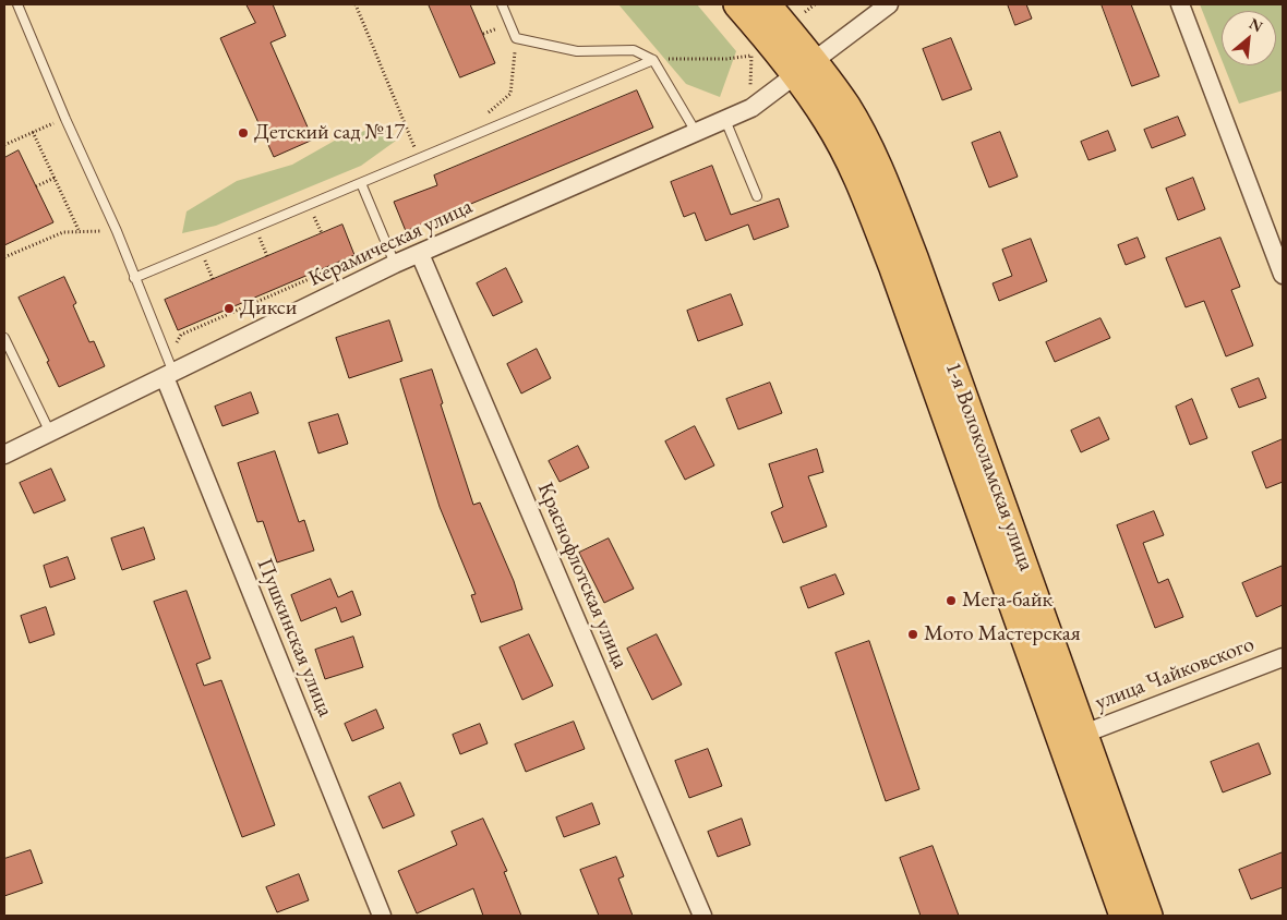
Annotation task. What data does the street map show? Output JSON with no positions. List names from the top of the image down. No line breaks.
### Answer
{"streets":{"main road":["1-я Волоколамская улица"],"street":["Керамическая улица","Краснофлотская улица","Пушкинская улица","улица Чайковского"]},"crossings":[["Керамическая улица","1-я Волоколамская улица"],["Керамическая улица","Краснофлотская улица"],["Керамическая улица","Пушкинская улица"],["1-я Волоколамская улица","улица Чайковского"]],"places":["Детский сад №17","Дикси","Мега-байк","Мото Мастерская"],"north":"top right"}
